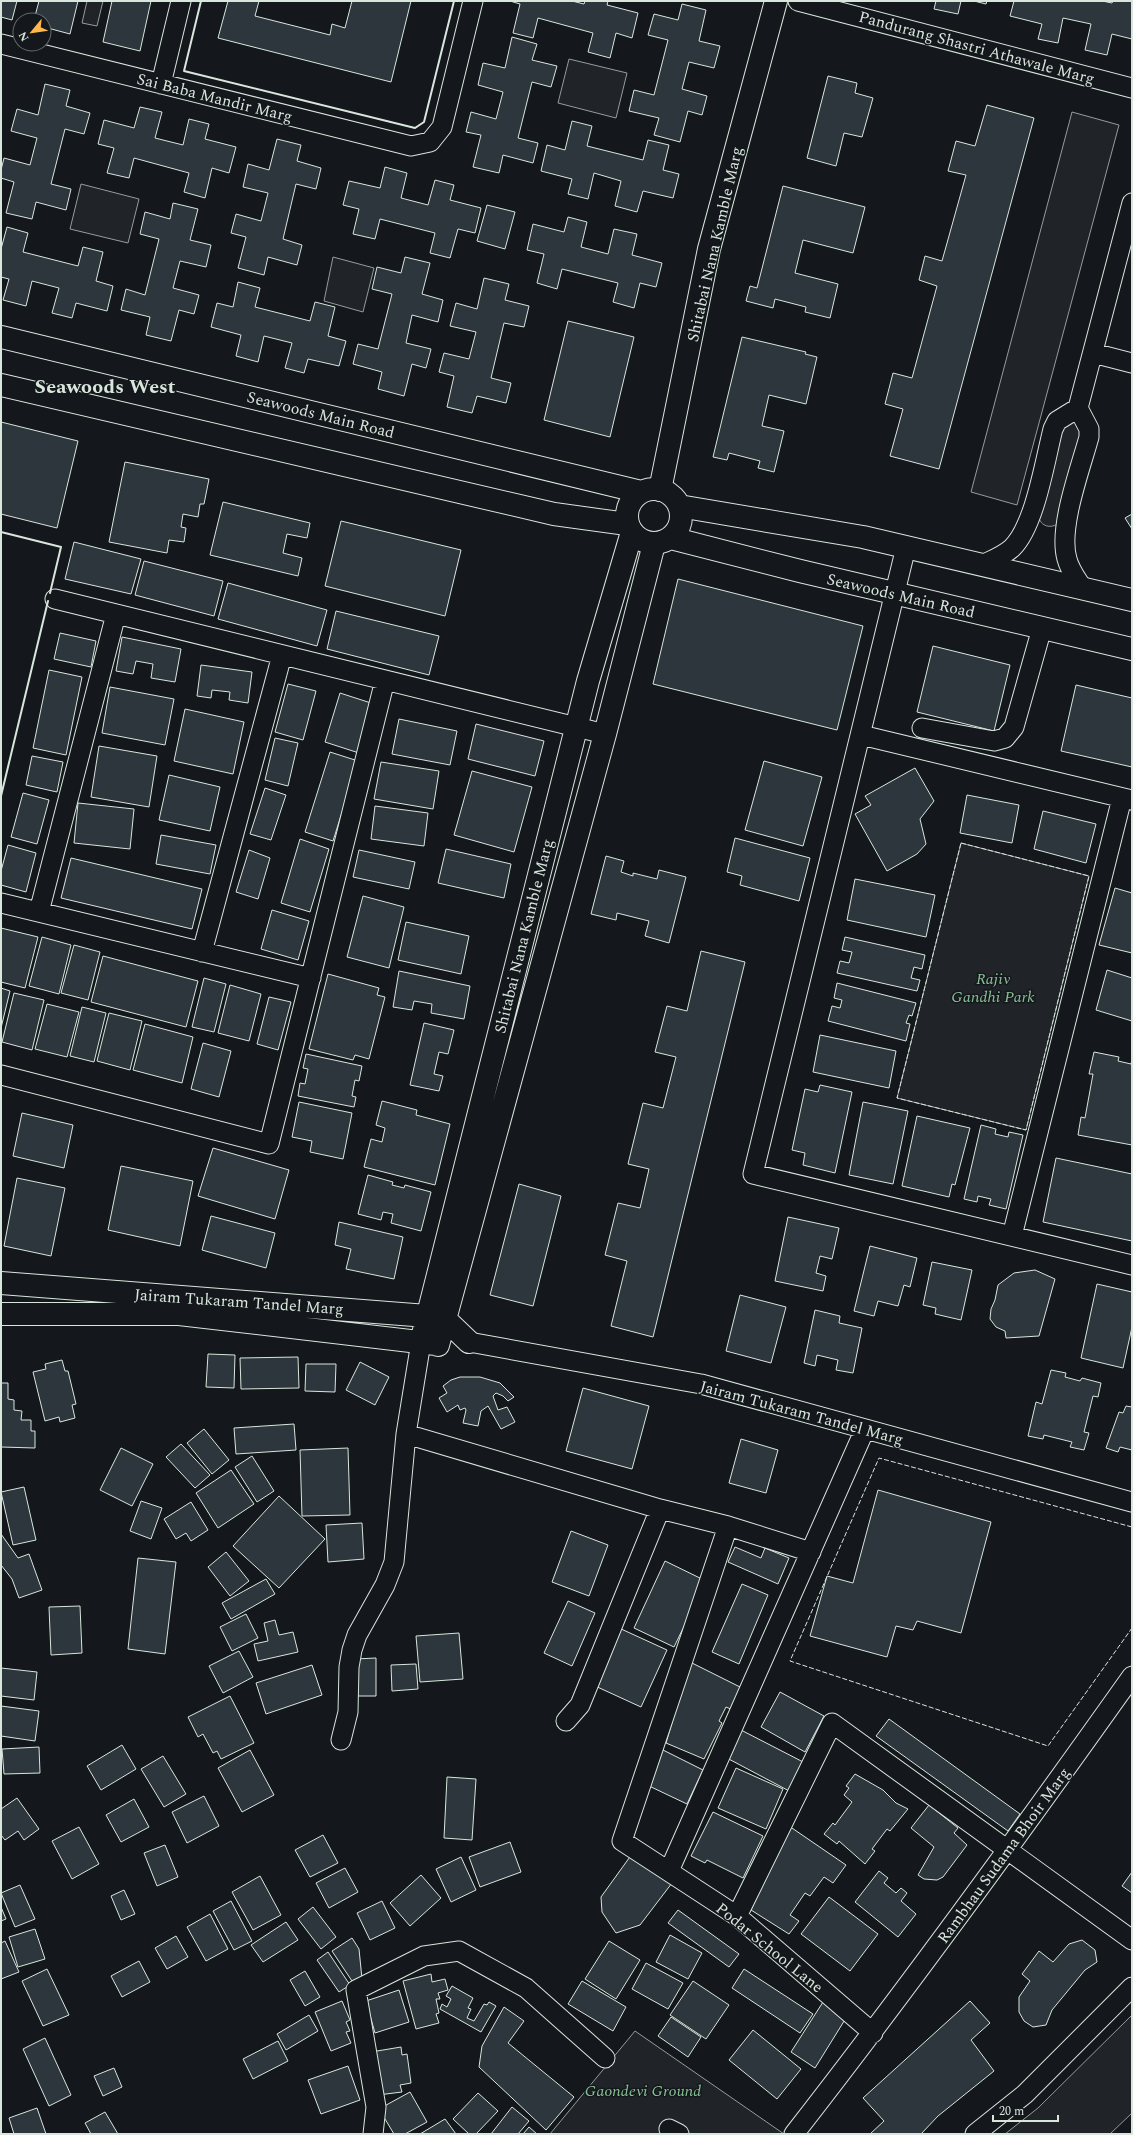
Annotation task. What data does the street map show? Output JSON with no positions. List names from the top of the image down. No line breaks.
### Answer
{"streets":{"street":["Pandurang Shastri Athawale Marg","Sai Baba Mandir Marg","Shitabai Nana Kamble Marg","Seawoods Main Road","Jairam Tukaram Tandel Marg","Rambhau Sudama Bhoir Marg","Podar School Lane"]},"crossings":[["Shitabai Nana Kamble Marg","Seawoods Main Road"],["Shitabai Nana Kamble Marg","Jairam Tukaram Tandel Marg"],["Rambhau Sudama Bhoir Marg","Podar School Lane"]],"districts":["Seawoods West"],"parks":["Rajiv Gandhi Park","Gaondevi Ground"],"scale_bar":"20 m","north":"bottom left"}
